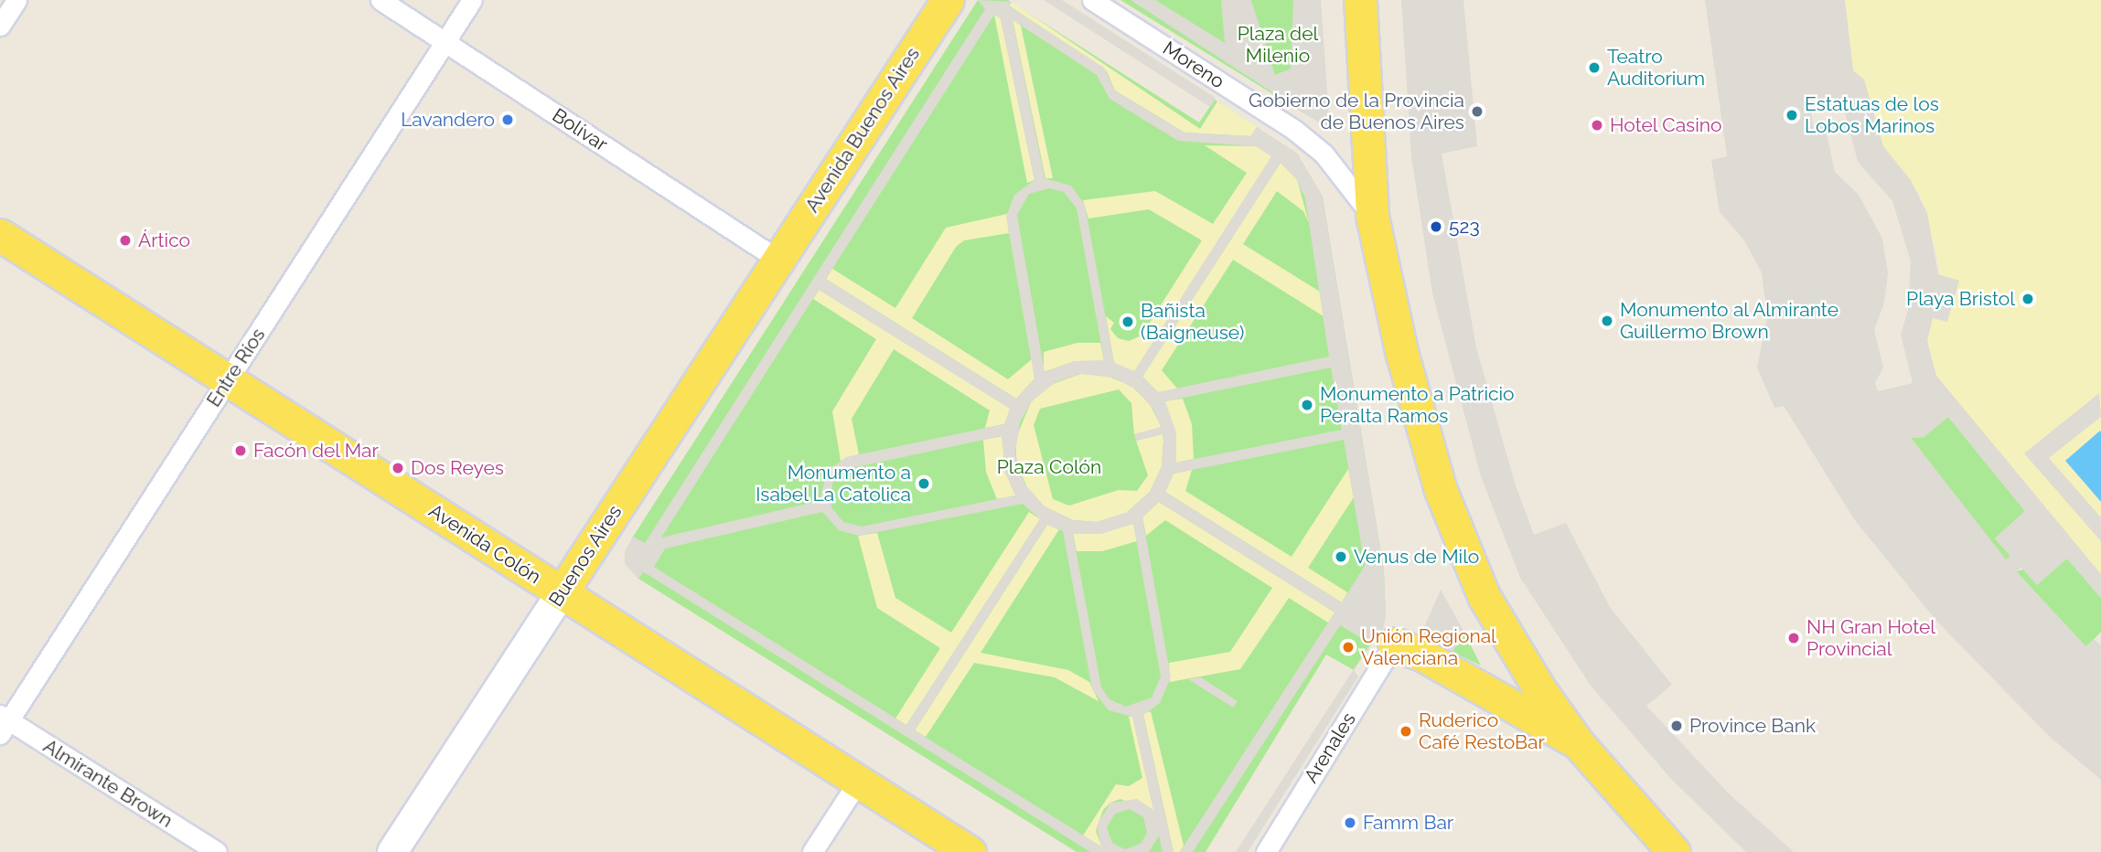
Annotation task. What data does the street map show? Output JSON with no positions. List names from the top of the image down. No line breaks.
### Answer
{"streets":{"main road":["Avenida Buenos Aires","Avenida Colón","Buenos Aires"],"street":["Moreno","Bolívar","Entre Ríos","Arenales","Almirante Brown"]},"crossings":[["Bolívar","Avenida Buenos Aires"],["Bolívar","Entre Ríos"],["Bolívar","Buenos Aires"],["Avenida Buenos Aires","Buenos Aires"],["Entre Ríos","Avenida Colón"],["Entre Ríos","Almirante Brown"],["Avenida Colón","Buenos Aires"]],"parks":["Plaza del Milenio","Plaza Colón"],"places":["Teatro Auditorium","Gobierno de la Provincia de Buenos Aires","Estatuas de los Lobos Marinos","Lavandero","Hotel Casino","523","Ártico","Playa Bristol","Monumento al Almirante Guillermo Brown","Bañista (Baigneuse)","Monumento a Patricio Peralta Ramos","Facón del Mar","Dos Reyes","Monumento a Isabel La Catolica","Venus de Milo","NH Gran Hotel Provincial","Unión Regional Valenciana","Province Bank","Ruderico Café RestoBar","Famm Bar"]}
